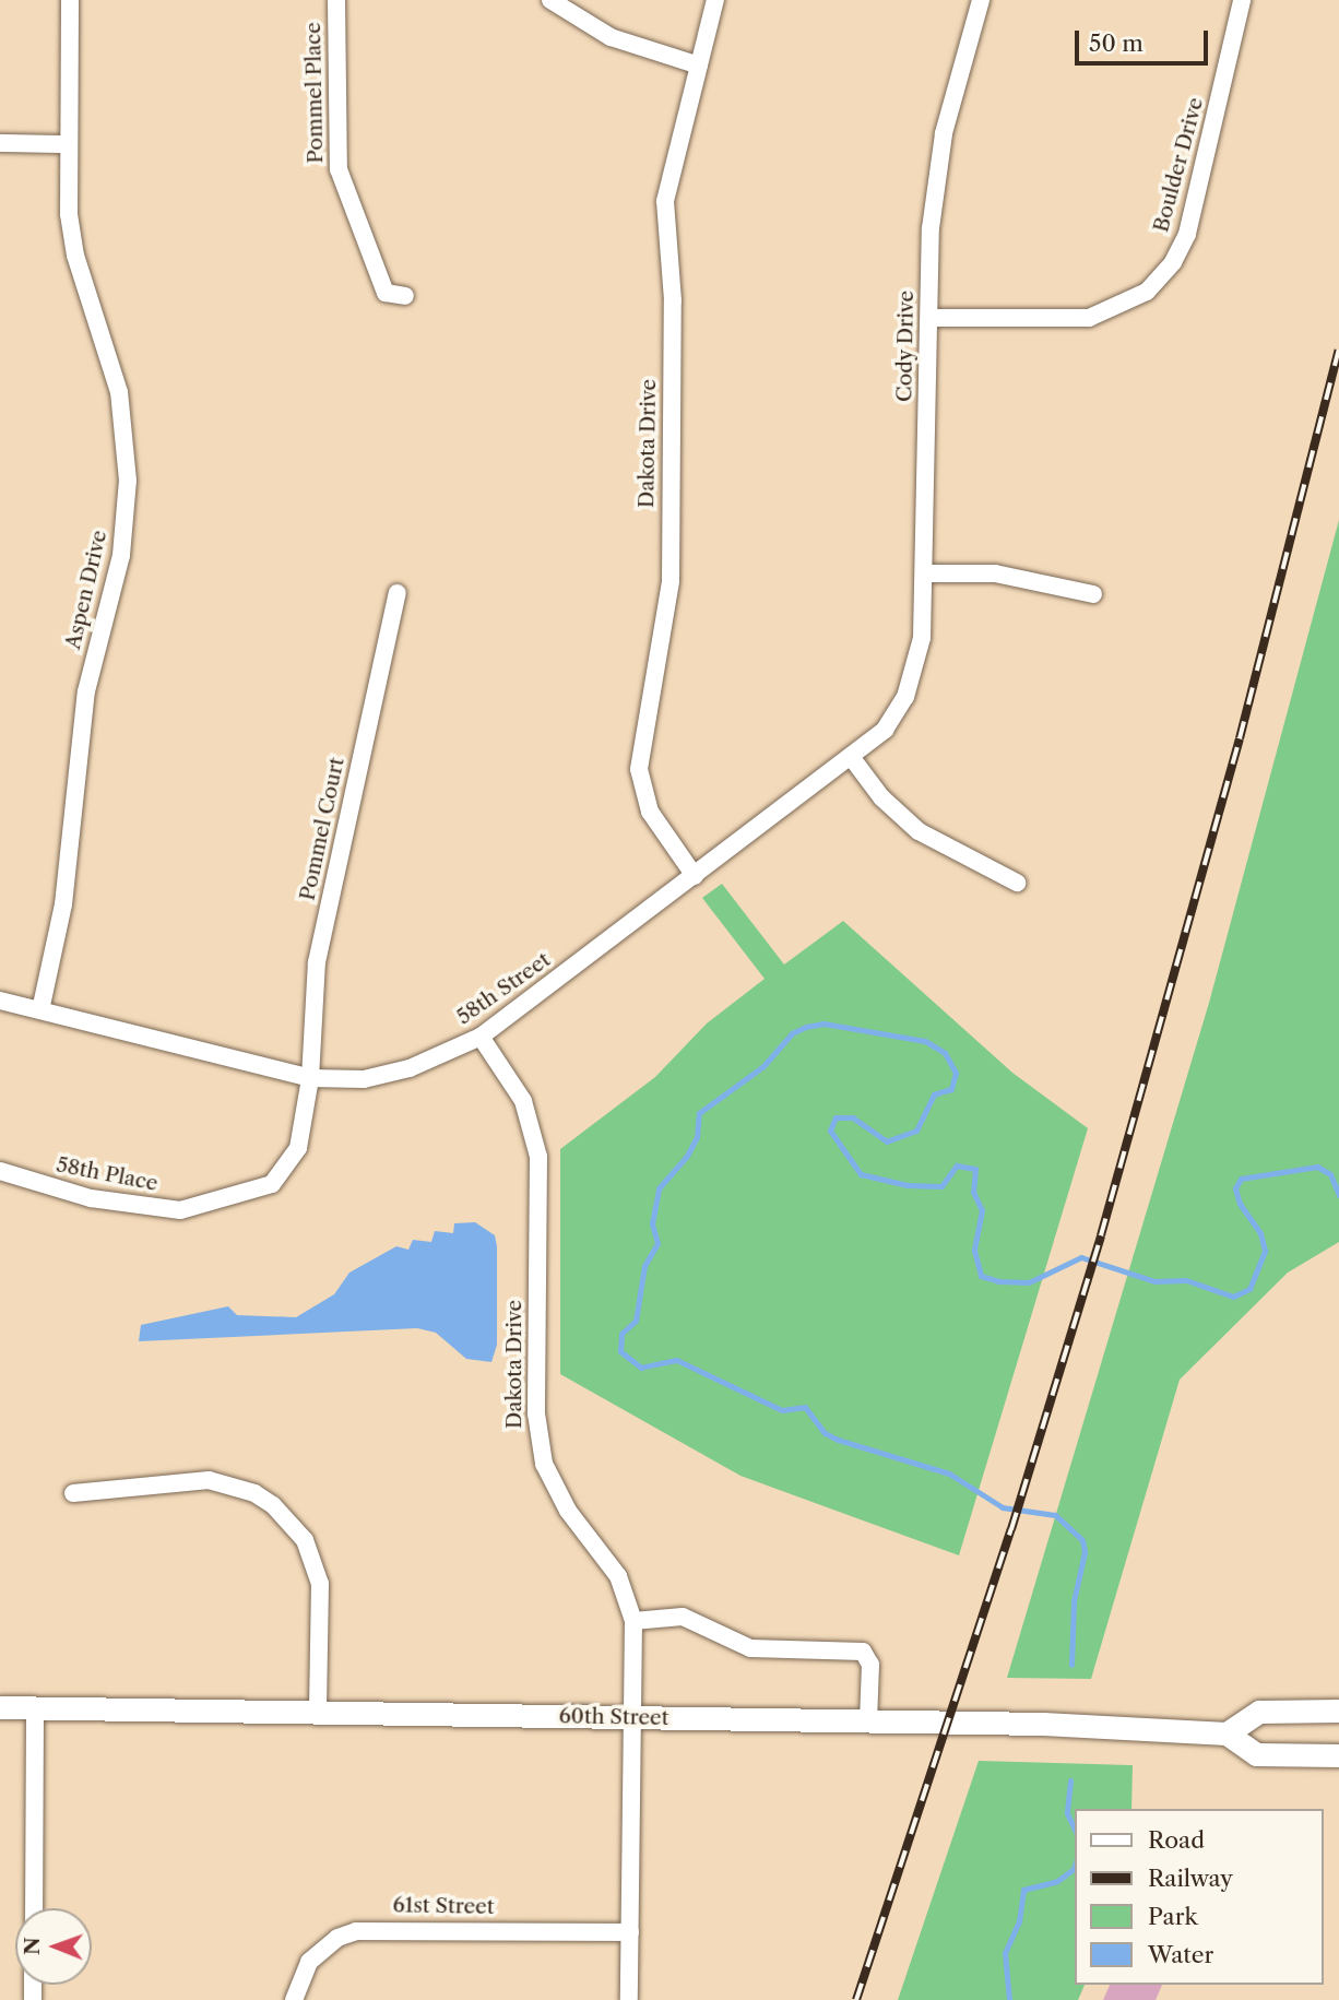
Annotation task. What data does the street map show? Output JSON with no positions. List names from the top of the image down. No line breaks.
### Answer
{"streets":{"main road":["60th Street"],"street":["Pommel Place","Boulder Drive","Cody Drive","Dakota Drive","Aspen Drive","Pommel Court","58th Street","58th Place","61st Street"]},"crossings":[["Boulder Drive","Cody Drive"],["Cody Drive","58th Street"],["Dakota Drive","58th Street"],["Dakota Drive","60th Street"],["Dakota Drive","61st Street"],["Aspen Drive","58th Street"],["Pommel Court","58th Street"],["Pommel Court","58th Place"],["58th Street","58th Place"]],"legend":["Road","Railway","Park","Water"],"scale_bar":"50 m","north":"left"}
